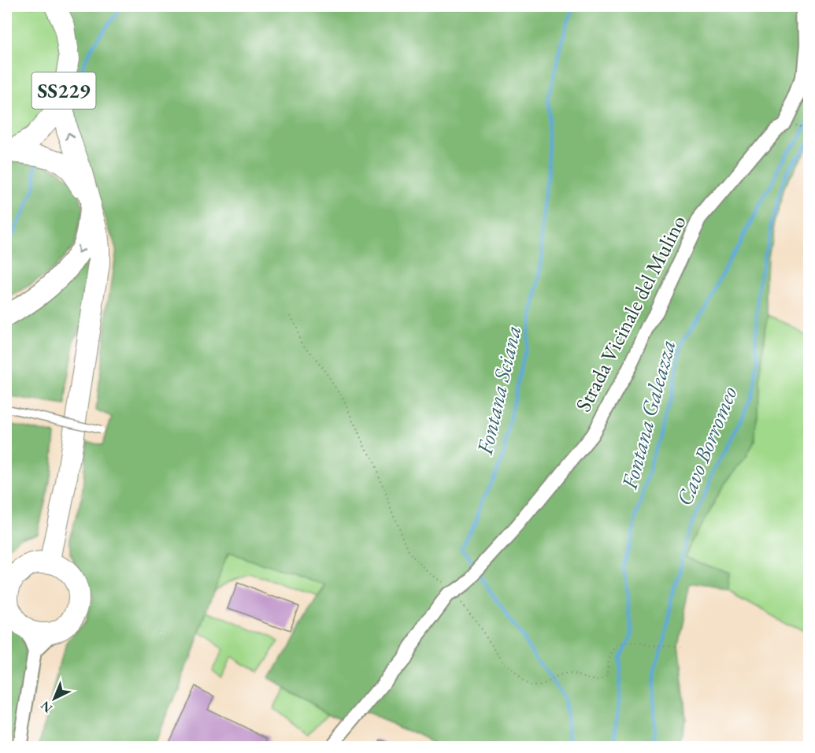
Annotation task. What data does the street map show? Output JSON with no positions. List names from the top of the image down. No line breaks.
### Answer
{"streets":{"main road":["SS229"],"street":["Strada Vicinale del Mulino"]},"water":["Fontana Sciana","Fontana Galeazza","Cavo Borromeo"],"north":"bottom left"}
